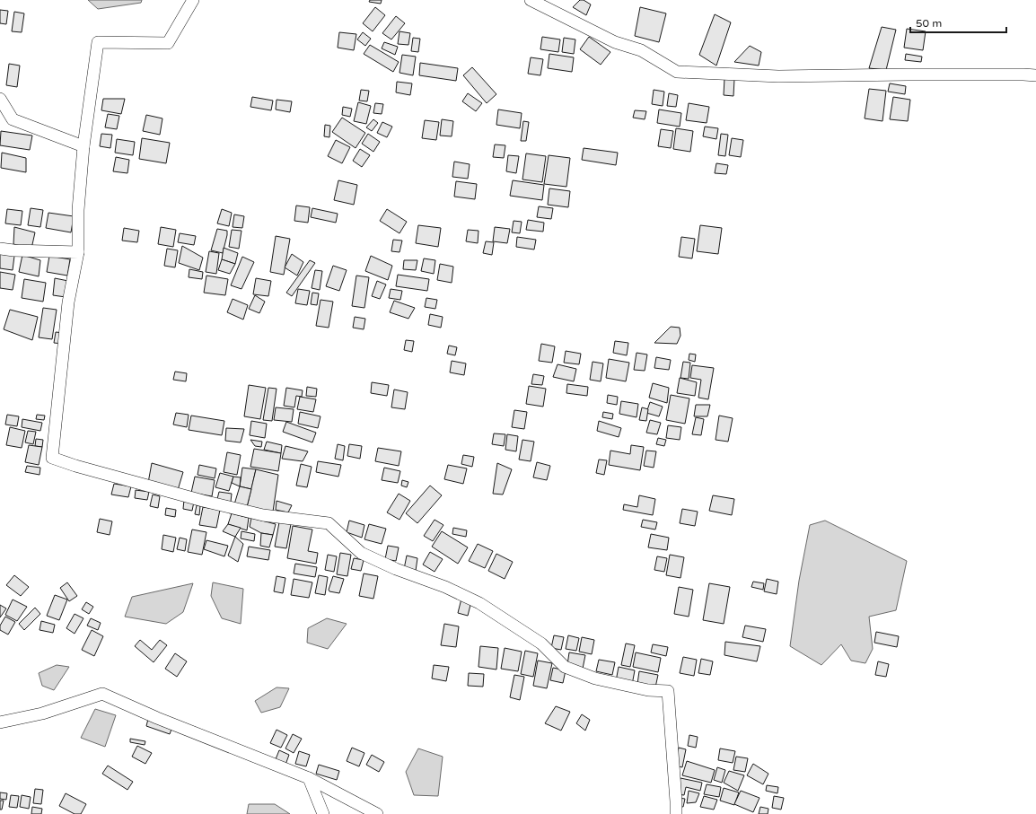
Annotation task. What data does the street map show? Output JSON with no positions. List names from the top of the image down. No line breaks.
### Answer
{"scale_bar":"50 m"}
